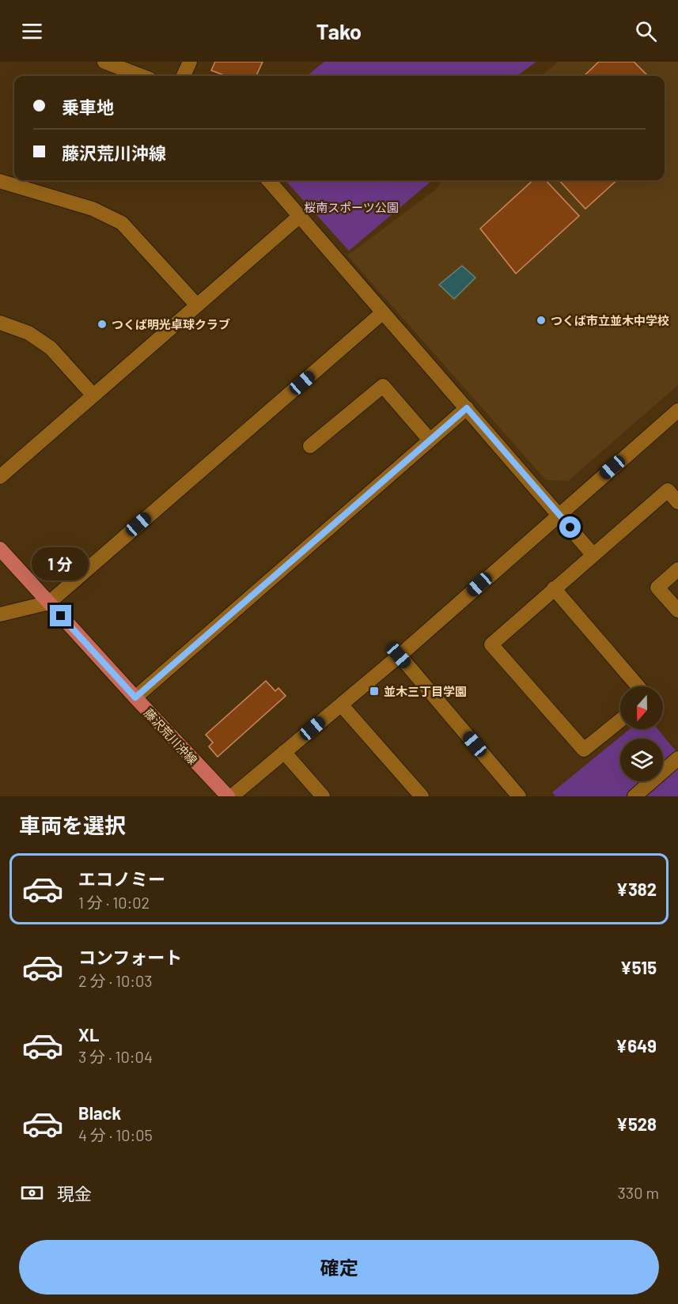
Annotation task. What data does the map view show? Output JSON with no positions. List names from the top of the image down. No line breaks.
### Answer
{"streets":{"main road":["藤沢荒川沖線"]},"parks":["桜南スポーツ公園"],"places":{"other":["つくば市立並木中学校","つくば明光卓球クラブ"],"transit":["並木三丁目学園"]},"north":"bottom","page":{"header":"Tako","banner":["乗車地","藤沢荒川沖線"],"bubble":"1 分","heading":"車両を選択","list":[{"name":"エコノミー","note":"1 分 · 10:02","value":"¥382"},{"name":"コンフォート","note":"2 分 · 10:03","value":"¥515"},{"name":"XL","note":"3 分 · 10:04","value":"¥649"},{"name":"Black","note":"4 分 · 10:05","value":"¥528"}],"pay":["現金","330 m"],"buttons":"確定"}}
